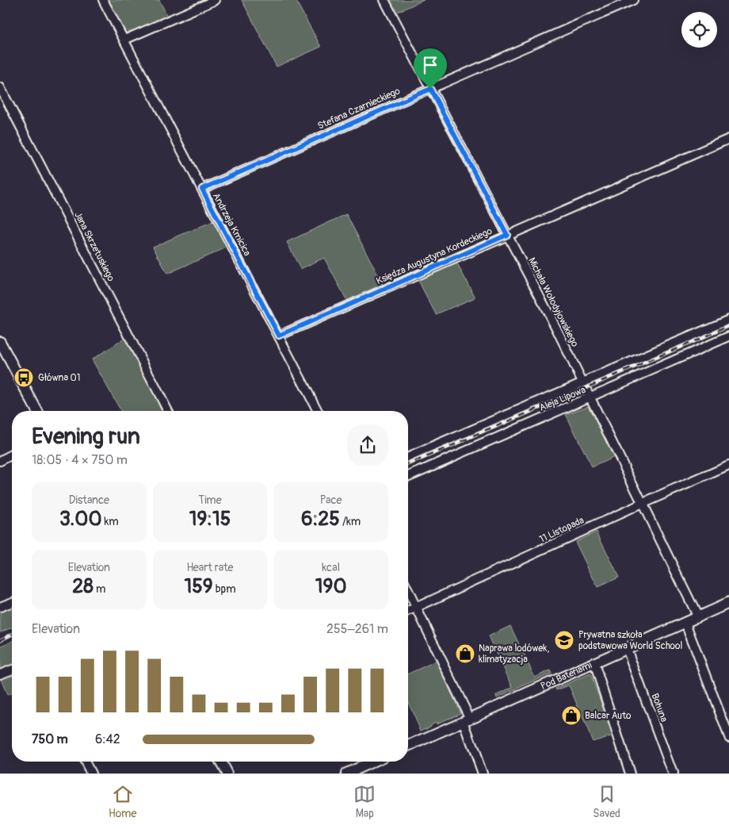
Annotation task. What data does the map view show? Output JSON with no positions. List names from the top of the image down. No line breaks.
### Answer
{"streets":{"street":["Stefana Czarnieckiego","Andrzeja Kmicica","Jana Skrzetuskiego","Księdza Augustyna Kordeckiego","Michała Wołodyjowskiego","Aleja Lipowa","11 Listopada","Pod Bateriami","Bohuna"]},"crossings":[["Stefana Czarnieckiego","Andrzeja Kmicica"],["Stefana Czarnieckiego","Michała Wołodyjowskiego"],["Andrzeja Kmicica","Księdza Augustyna Kordeckiego"],["Księdza Augustyna Kordeckiego","Michała Wołodyjowskiego"],["Michała Wołodyjowskiego","Aleja Lipowa"],["Michała Wołodyjowskiego","11 Listopada"],["Michała Wołodyjowskiego","Pod Bateriami"],["Pod Bateriami","Bohuna"]],"places":{"bus stop":["Główna 01"],"school or university":["Prywatna szkoła podstawowa World School"],"shop":["Naprawa lodówek, klimatyzacja","Balcar Auto"]},"page":{"heading":["Evening run","18:05 · 4 × 750 m"],"stats":[["Distance","3.00 km"],["Time","19:15"],["Pace","6:25 /km"],["Elevation","28 m"],["Heart rate","159 bpm"],["kcal","190"]],"chart":["Elevation","255–261 m"],"list":[{"name":"750 m","note":"6:42"}],"tabs":["Home","Map","Saved"]}}
